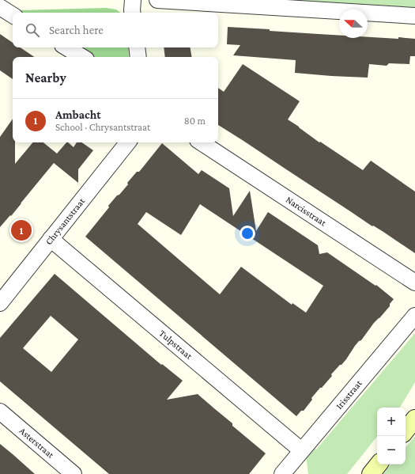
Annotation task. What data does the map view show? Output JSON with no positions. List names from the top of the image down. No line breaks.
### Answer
{"streets":{"street":["Narcisstraat","Chrysantstraat","Tulpstraat","Irisstraat","Asterstraat"]},"crossings":[["Chrysantstraat","Tulpstraat"],["Tulpstraat","Irisstraat"]],"north":"left","page":{"search":"Search here","heading":"Nearby","list":[{"mark":"1","name":"Ambacht","note":"School · Chrysantstraat","value":"80 m"}],"pins":"1","map_buttons":["+","−"]}}
